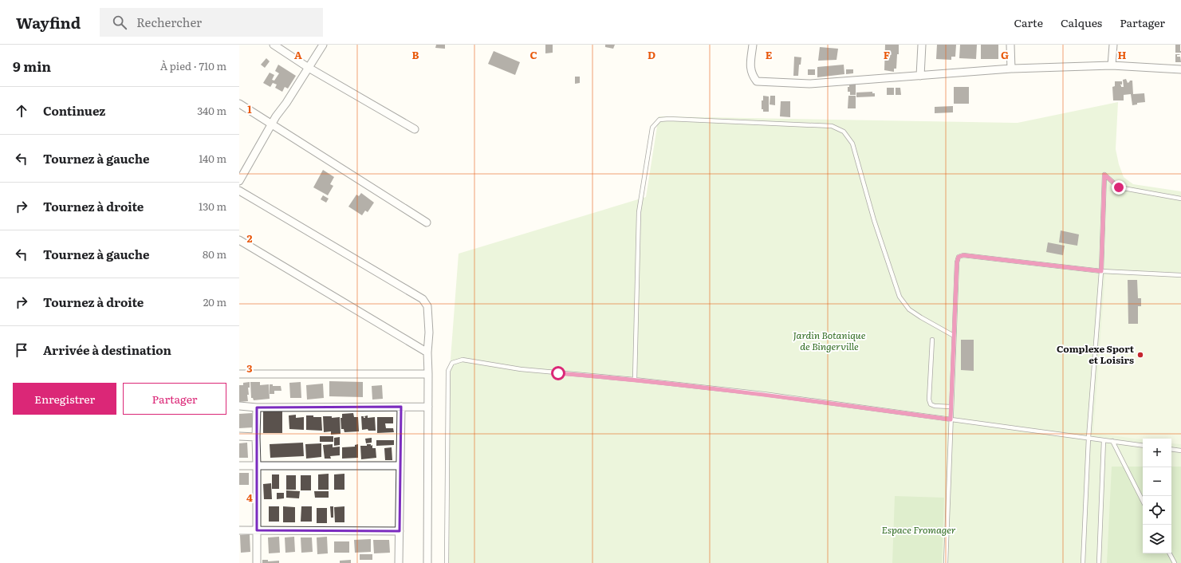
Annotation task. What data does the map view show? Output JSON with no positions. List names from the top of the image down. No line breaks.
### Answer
{"parks":["Jardin Botanique de Bingerville","Espace Fromager"],"places":["Complexe Sport et Loisirs"],"page":{"header":"Wayfind","search":"Rechercher","nav":["Carte","Calques","Partager"],"heading":["9 min","À pied · 710 m"],"list":[["Continuez","340 m"],["Tournez à gauche","140 m"],["Tournez à droite","130 m"],["Tournez à gauche","80 m"],["Tournez à droite","20 m"],"Arrivée à destination"],"buttons":["Enregistrer","Partager"],"map_buttons":["+","−"]},"grid":{"columns":["A","B","C","D","E","F","G","H"],"rows":["1","2","3","4"]}}
